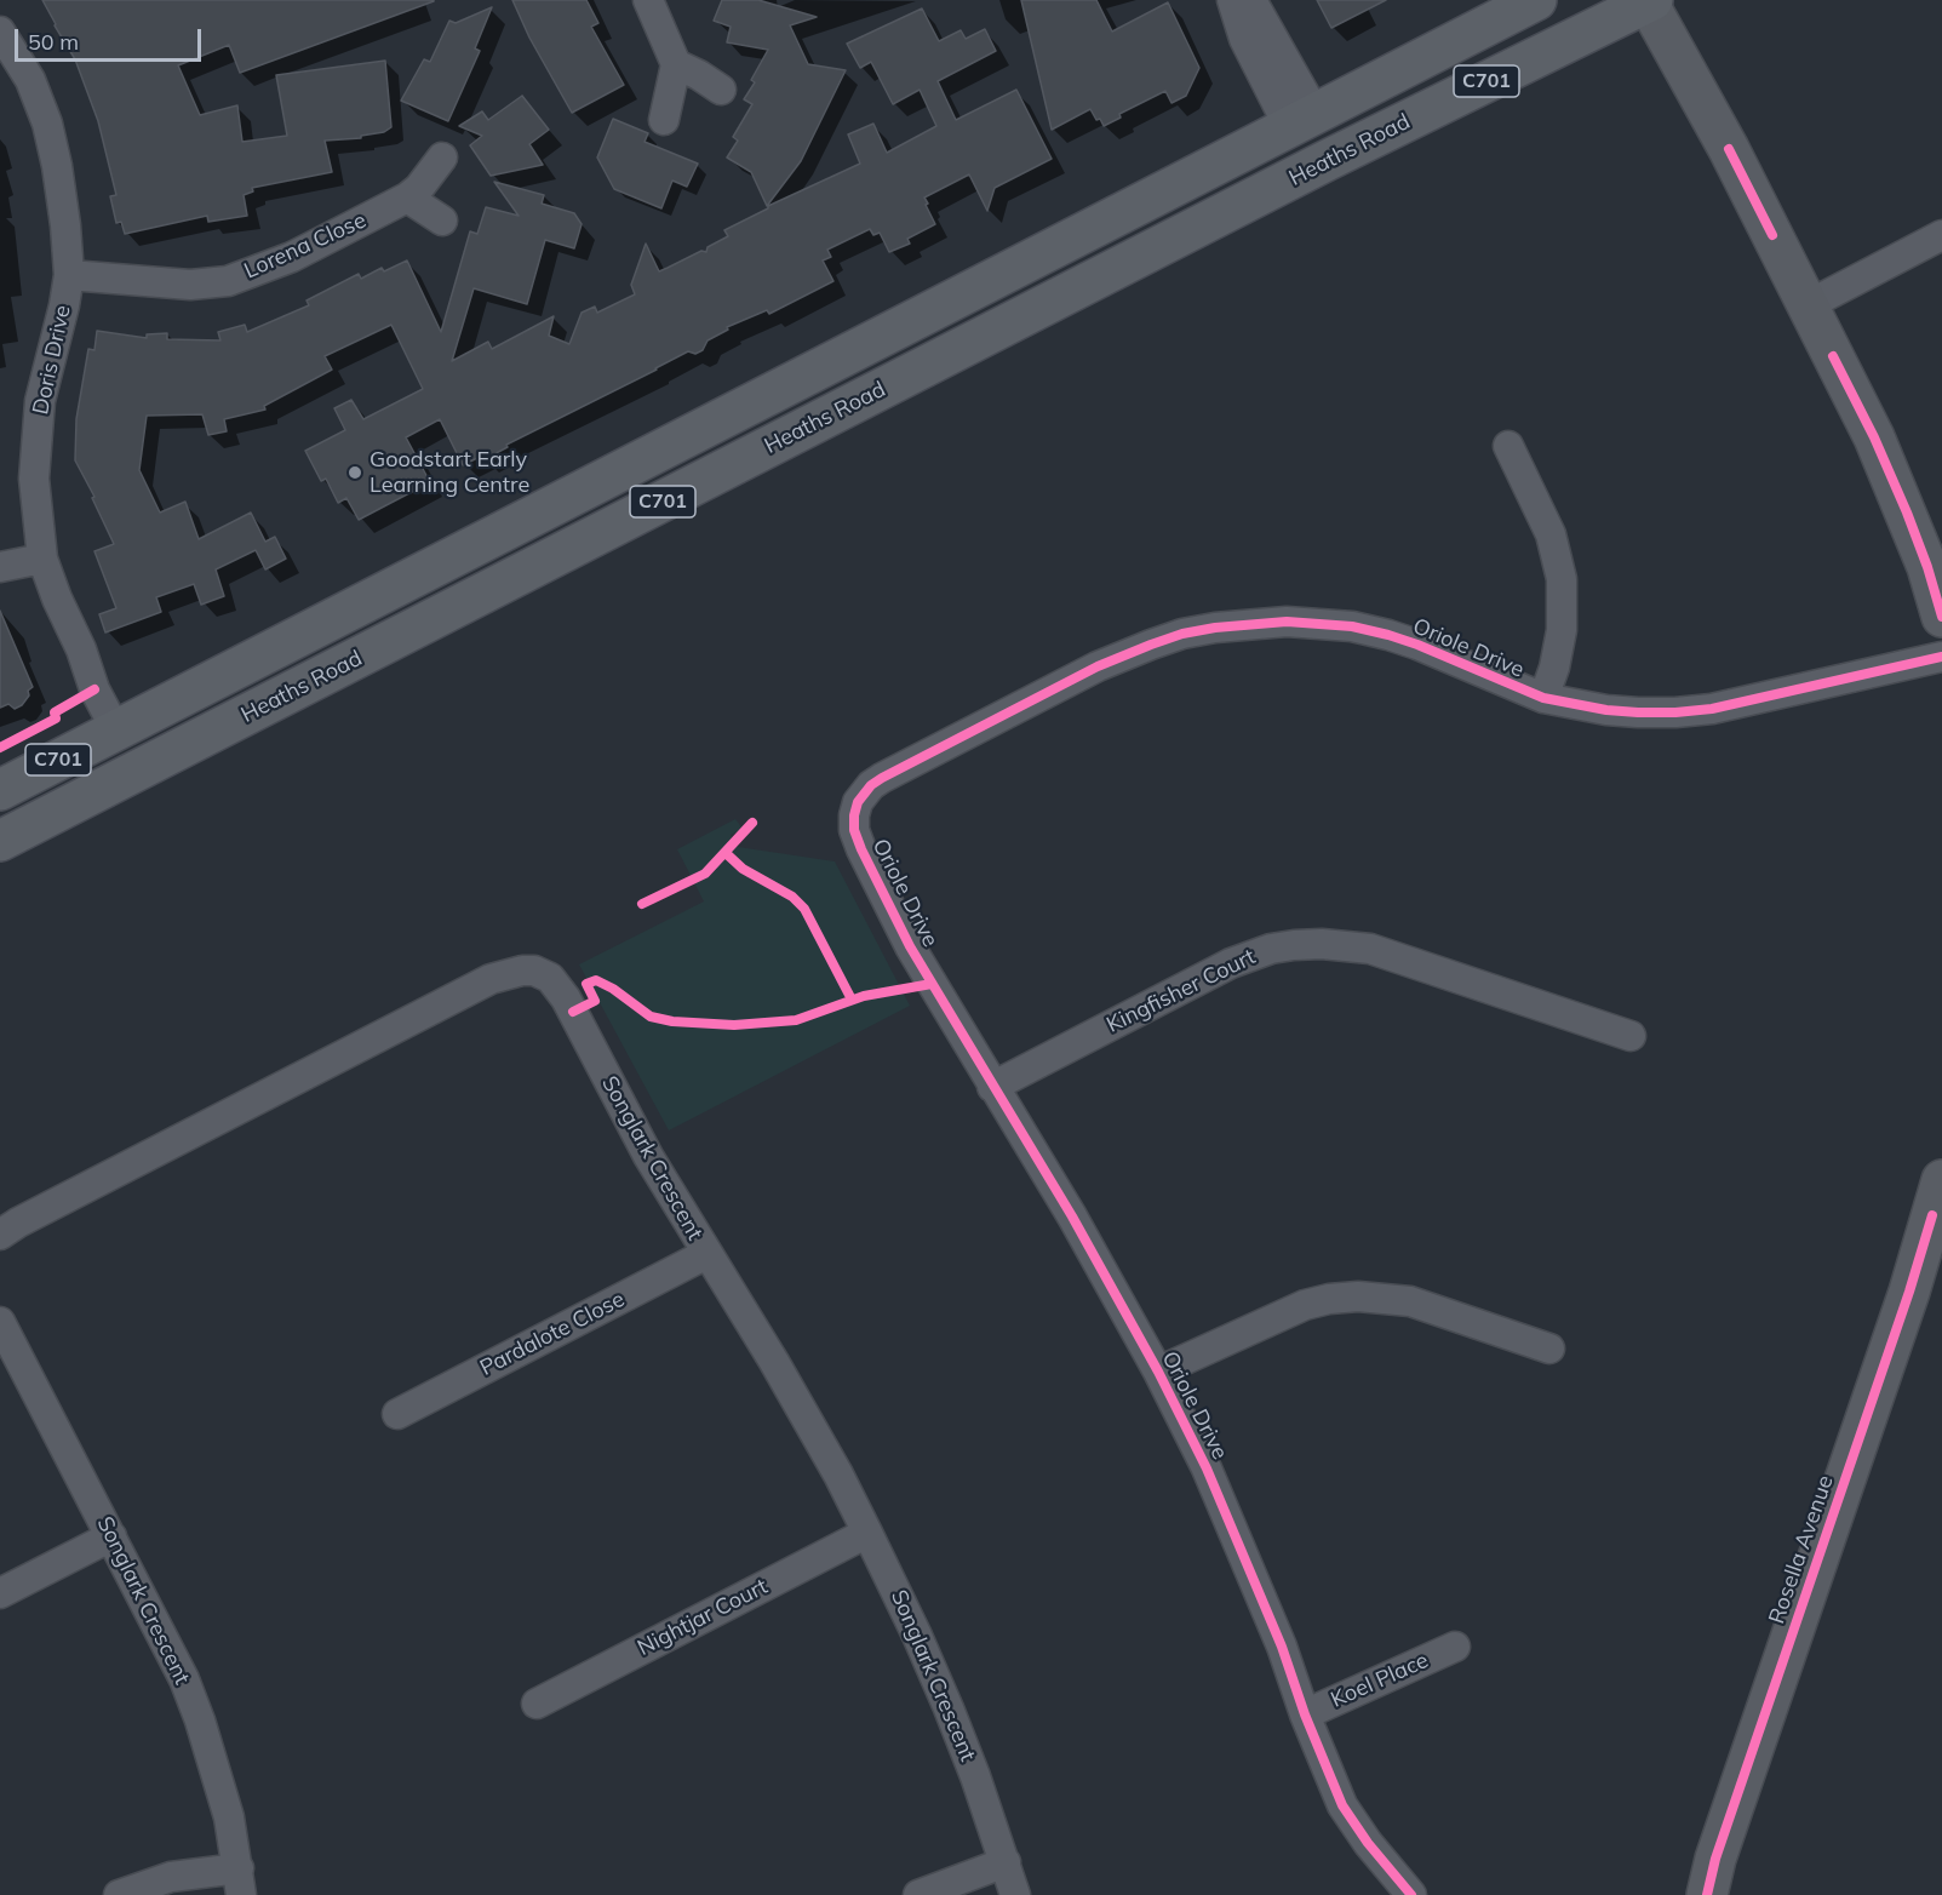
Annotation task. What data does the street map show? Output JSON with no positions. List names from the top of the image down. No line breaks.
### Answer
{"streets":{"main road":["C701","Heaths Road"],"street":["Lorena Close","Doris Drive","Oriole Drive","Kingfisher Court","Songlark Crescent","Pardalote Close","Rosella Avenue","Nightjar Court","Koel Place"]},"crossings":[["C701","Doris Drive"],["Lorena Close","Doris Drive"],["Oriole Drive","Kingfisher Court"],["Oriole Drive","Koel Place"],["Songlark Crescent","Pardalote Close"],["Songlark Crescent","Nightjar Court"]],"places":["Goodstart Early Learning Centre"],"scale_bar":"50 m"}
